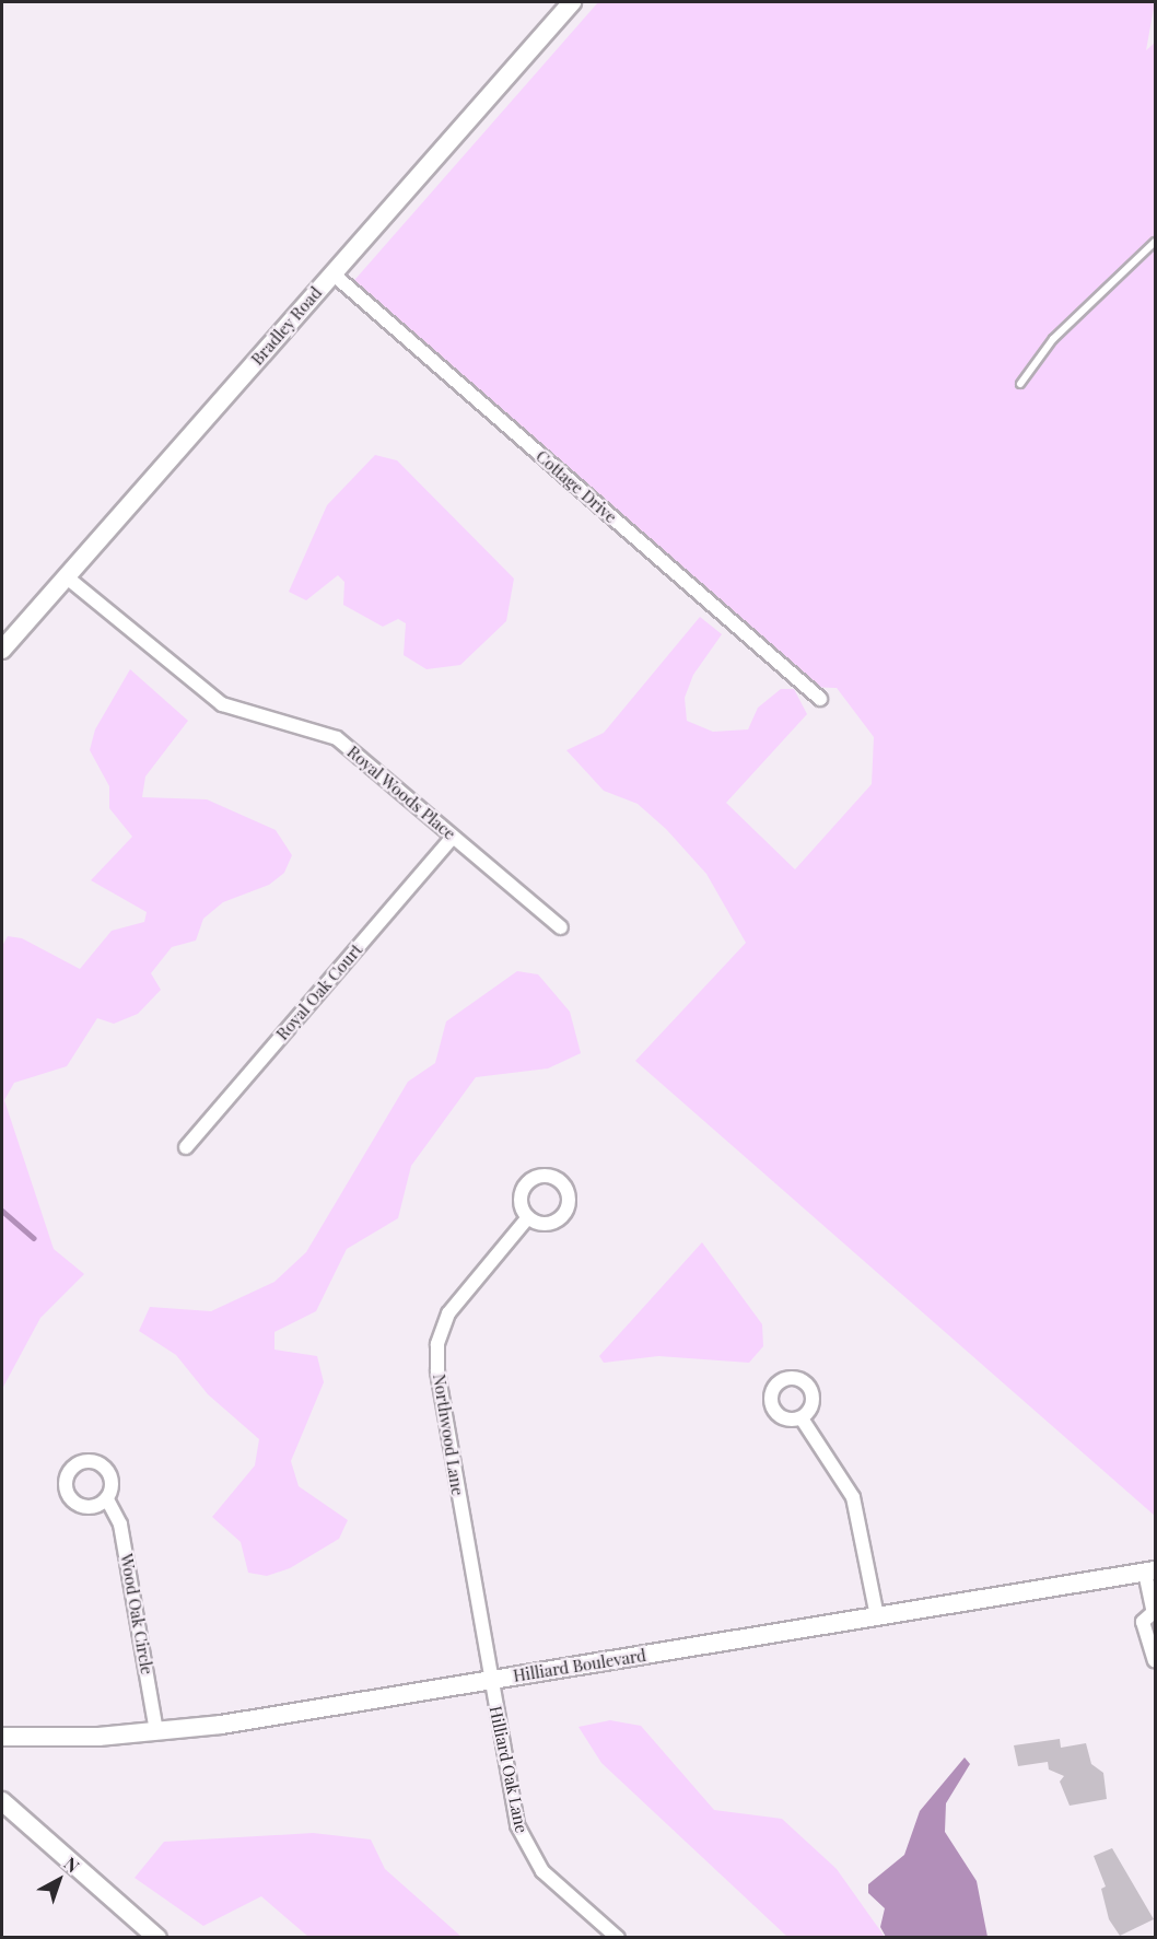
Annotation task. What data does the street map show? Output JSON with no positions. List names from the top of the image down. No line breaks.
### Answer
{"streets":{"street":["Bradley Road","Cottage Drive","Royal Woods Place","Royal Oak Court","Northwood Lane","Wood Oak Circle","Hilliard Boulevard","Hilliard Oak Lane"]},"crossings":[["Bradley Road","Cottage Drive"],["Bradley Road","Royal Woods Place"],["Royal Woods Place","Royal Oak Court"],["Northwood Lane","Hilliard Boulevard"],["Northwood Lane","Hilliard Oak Lane"],["Wood Oak Circle","Hilliard Boulevard"],["Hilliard Boulevard","Hilliard Oak Lane"]],"north":"top right"}
